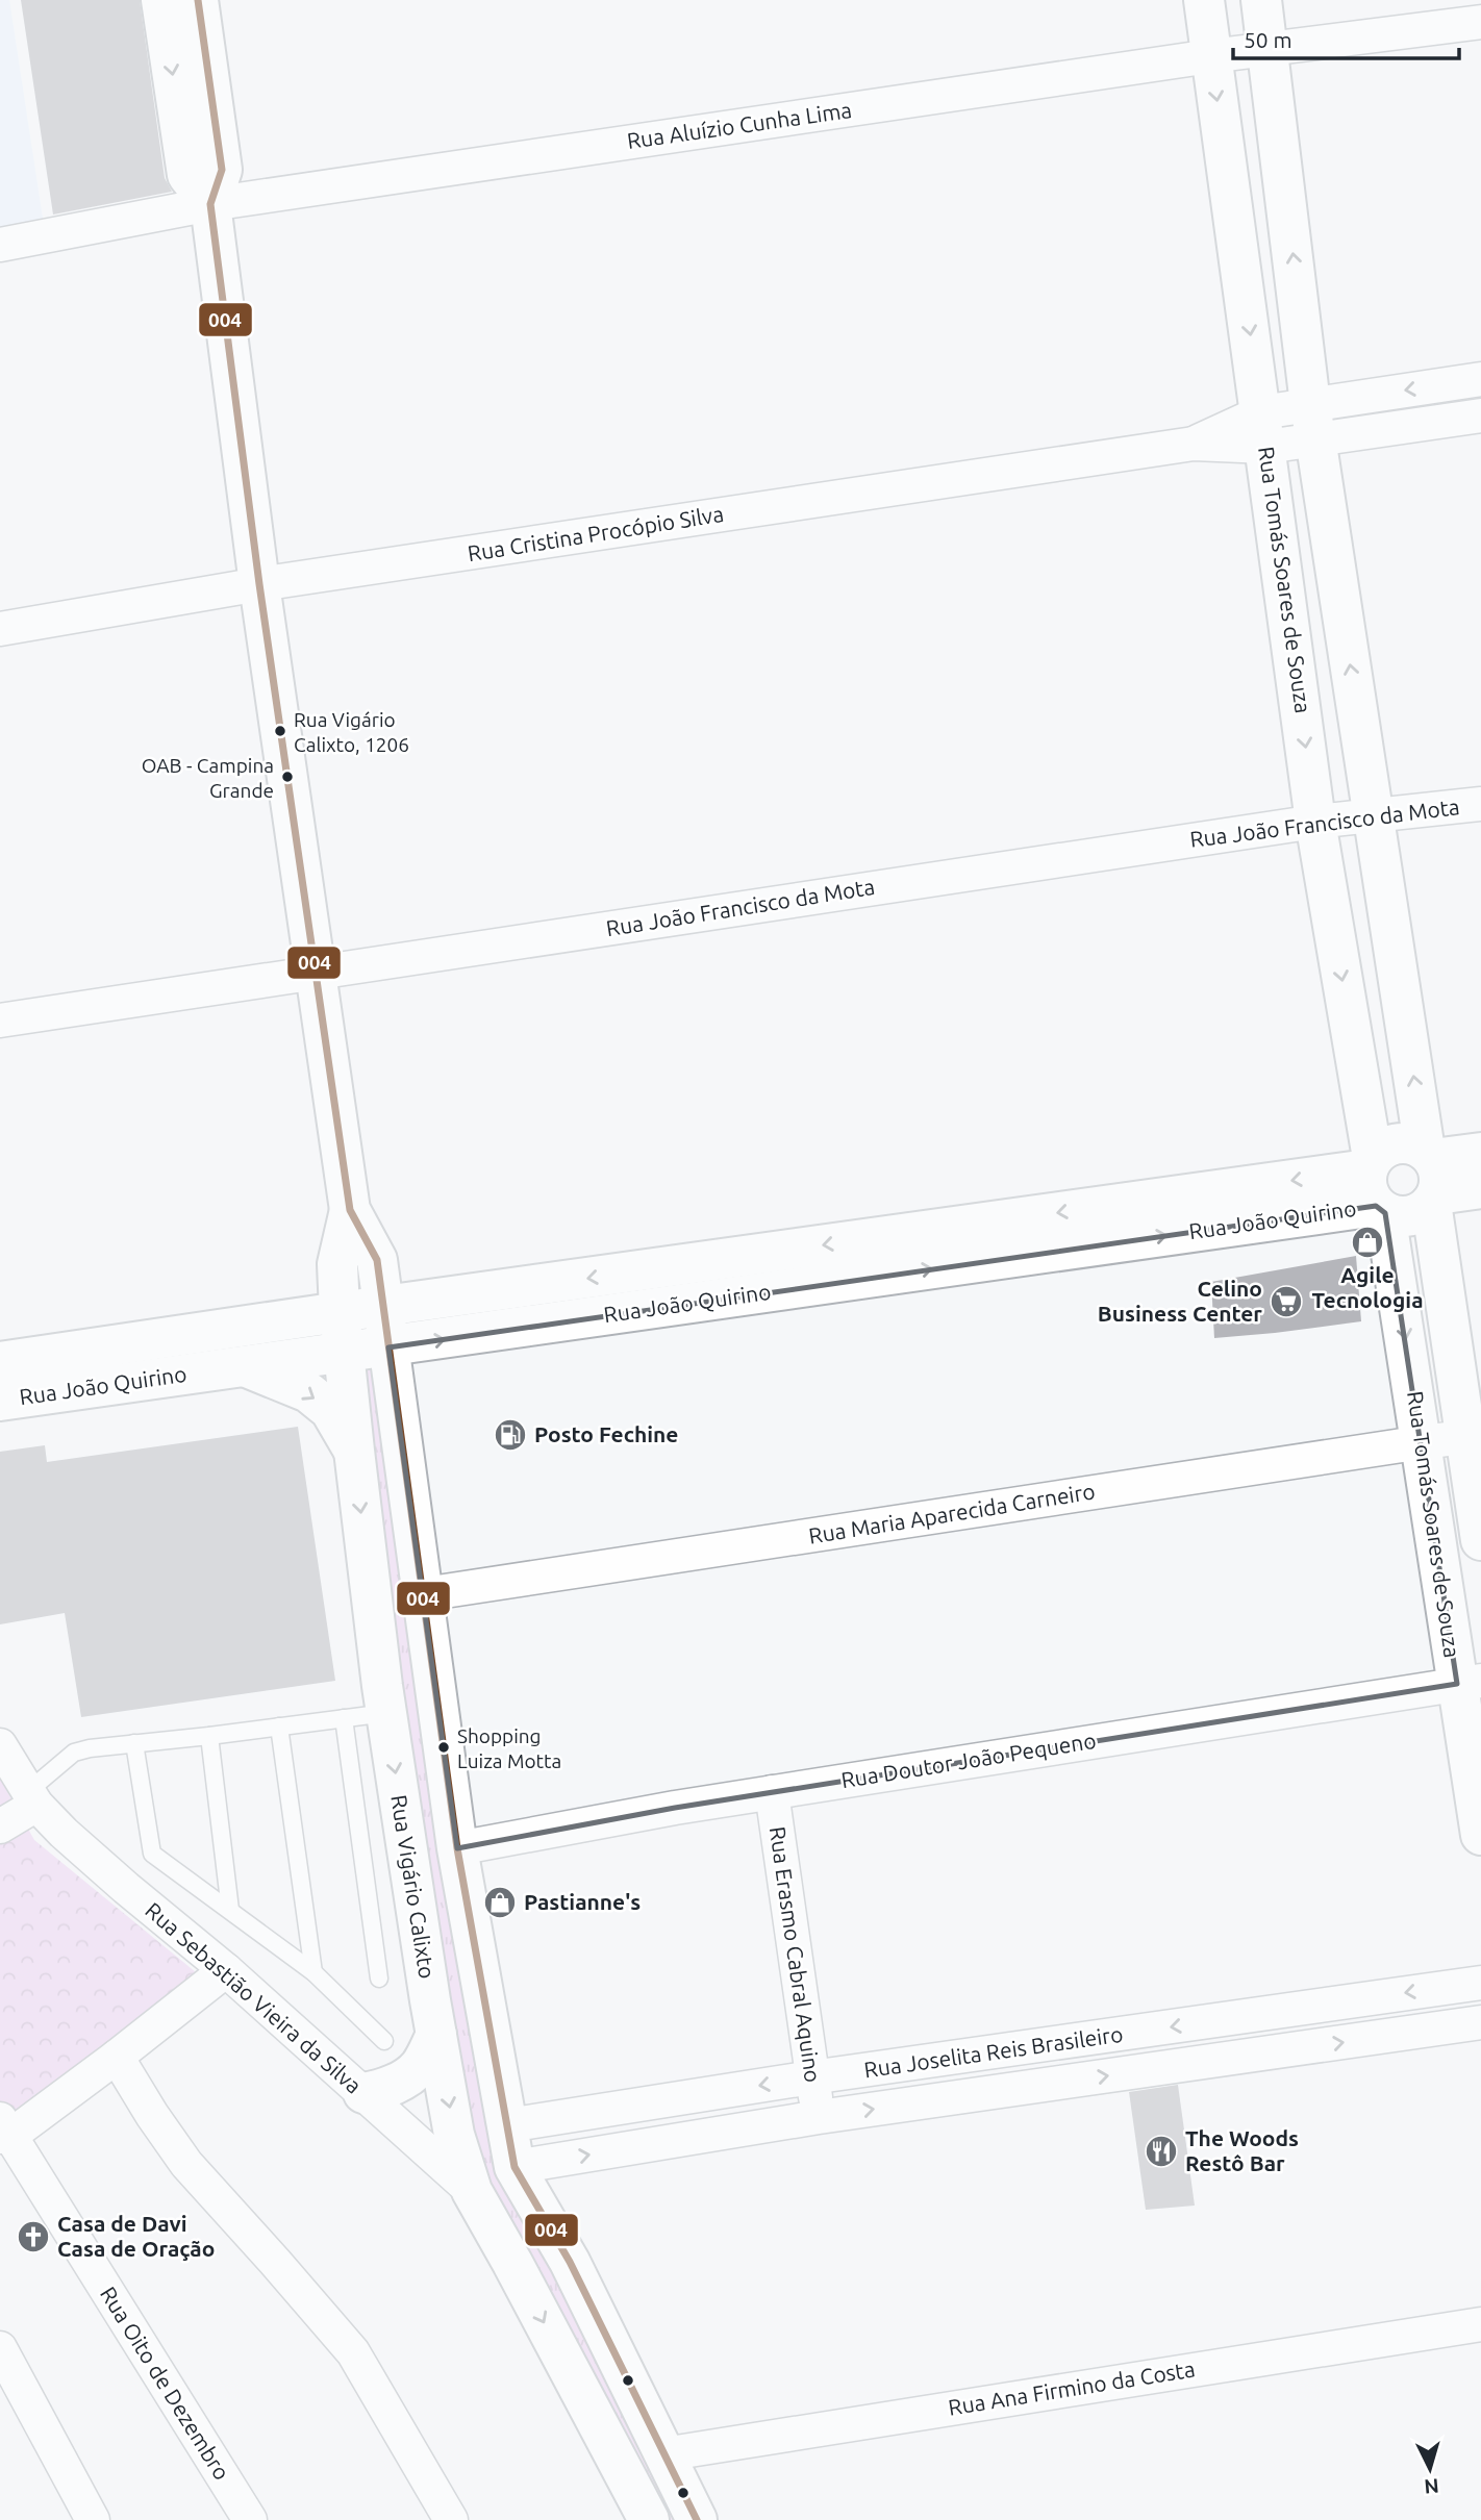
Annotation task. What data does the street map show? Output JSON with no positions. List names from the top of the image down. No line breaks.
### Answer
{"streets":{"main road":["Rua Tomás Soares de Souza","Rua João Quirino","Rua Vigário Calixto"],"street":["Rua Aluízio Cunha Lima","Rua Cristina Procópio Silva","Rua João Francisco da Mota","Rua Maria Aparecida Carneiro","Rua Doutor João Pequeno","Rua Erasmo Cabral Aquino","Rua Sebastião Vieira da Silva","Rua Joselita Reis Brasileiro","Rua Oito de Dezembro","Rua Ana Firmino da Costa"]},"crossings":[["Rua Aluízio Cunha Lima","Rua Tomás Soares de Souza"],["Rua Aluízio Cunha Lima","Rua Vigário Calixto"],["Rua Cristina Procópio Silva","Rua Tomás Soares de Souza"],["Rua Cristina Procópio Silva","Rua Vigário Calixto"],["Rua Tomás Soares de Souza","Rua João Francisco da Mota"],["Rua Tomás Soares de Souza","Rua João Quirino"],["Rua Tomás Soares de Souza","Rua Maria Aparecida Carneiro"],["Rua Tomás Soares de Souza","Rua Doutor João Pequeno"],["Rua João Francisco da Mota","Rua Vigário Calixto"],["Rua João Quirino","Rua Vigário Calixto"],["Rua Maria Aparecida Carneiro","Rua Vigário Calixto"],["Rua Doutor João Pequeno","Rua Vigário Calixto"],["Rua Doutor João Pequeno","Rua Erasmo Cabral Aquino"],["Rua Vigário Calixto","Rua Sebastião Vieira da Silva"],["Rua Vigário Calixto","Rua Joselita Reis Brasileiro"],["Rua Vigário Calixto","Rua Ana Firmino da Costa"],["Rua Erasmo Cabral Aquino","Rua Joselita Reis Brasileiro"]],"places":{"other":["Rua Vigário Calixto, 1206","OAB - Campina Grande","Shopping Luiza Motta"],"shop":["Agile Tecnologia","Pastianne's"],"supermarket":["Celino Business Center"],"fuel station":["Posto Fechine"],"restaurant":["The Woods Restô Bar"],"church":["Casa de Davi Casa de Oração"]},"lines":["transit line 004"],"scale_bar":"50 m","north":"bottom"}
